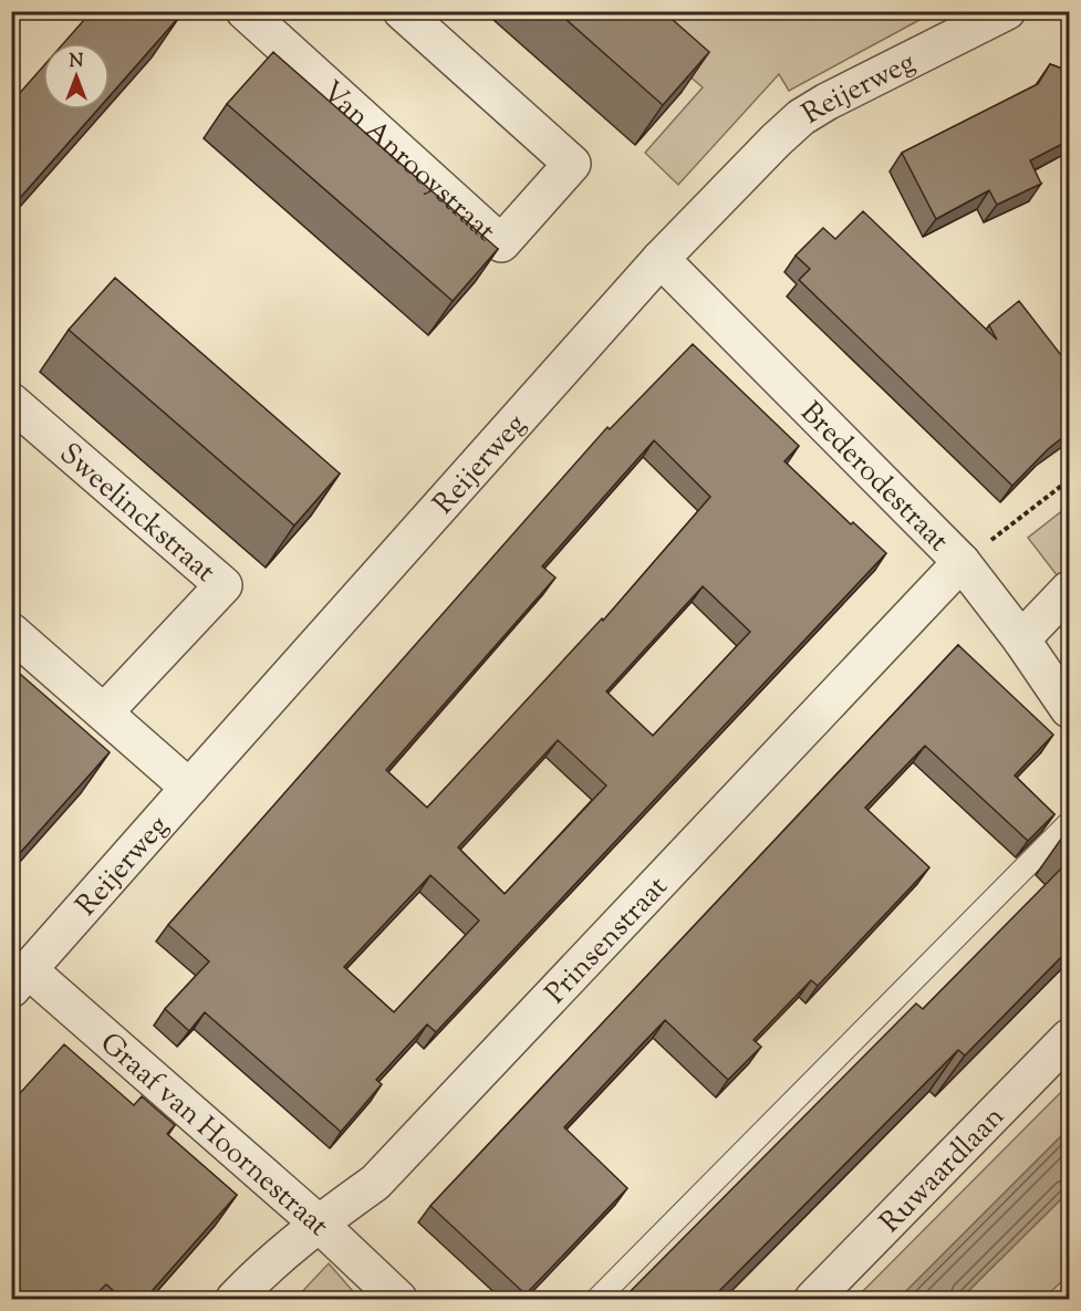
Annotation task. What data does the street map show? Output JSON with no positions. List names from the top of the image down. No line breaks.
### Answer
{"streets":{"street":["Reijerweg","Van Anrooystraat","Brederodestraat","Sweelinckstraat","Prinsenstraat","Graaf van Hoornestraat","Ruwaardlaan"]},"crossings":[["Reijerweg","Brederodestraat"],["Reijerweg","Graaf van Hoornestraat"],["Brederodestraat","Prinsenstraat"],["Prinsenstraat","Graaf van Hoornestraat"]],"north":"top"}
